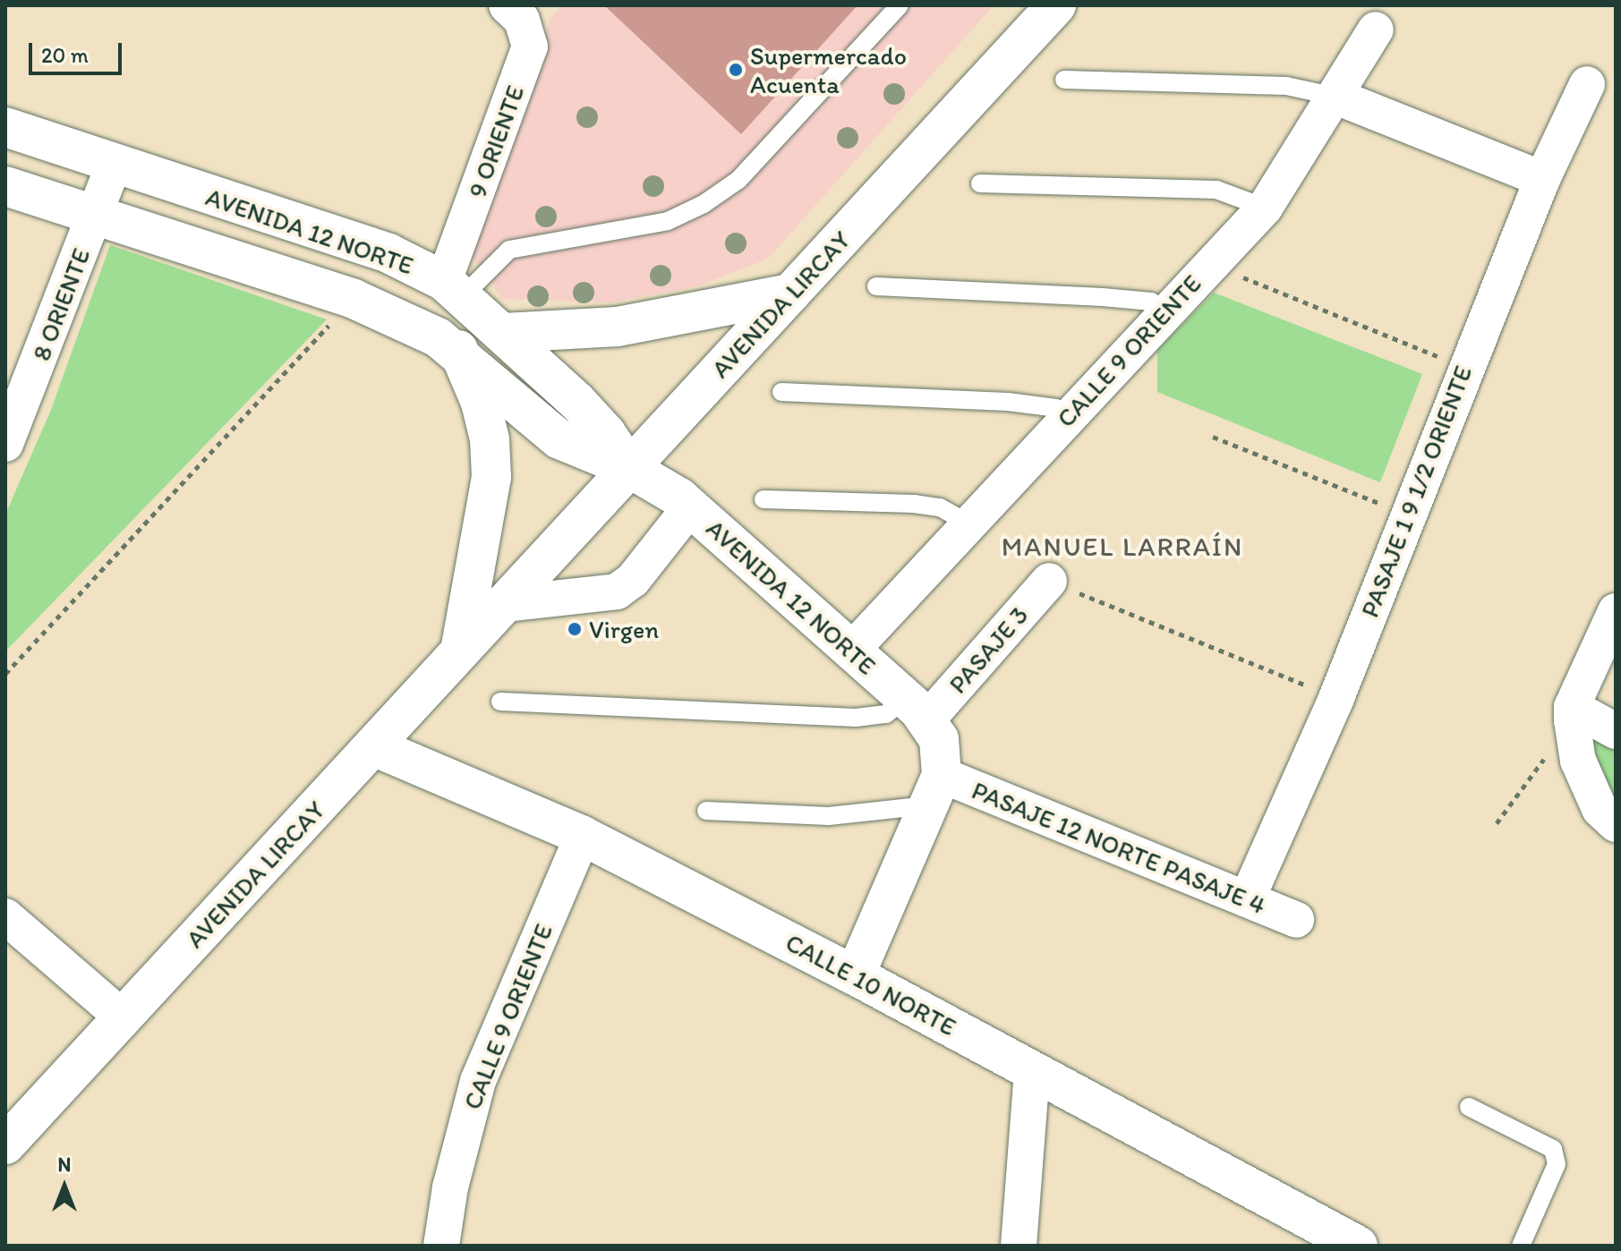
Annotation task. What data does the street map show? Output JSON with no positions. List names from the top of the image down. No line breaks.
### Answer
{"streets":{"main road":["AVENIDA 12 NORTE","AVENIDA LIRCAY","CALLE 10 NORTE"],"street":["9 ORIENTE","8 ORIENTE","CALLE 9 ORIENTE","PASAJE 1 9 1/2 ORIENTE","PASAJE 3","PASAJE 12 NORTE PASAJE 4"]},"crossings":[["9 ORIENTE","AVENIDA 12 NORTE"],["AVENIDA 12 NORTE","8 ORIENTE"],["AVENIDA 12 NORTE","AVENIDA LIRCAY"],["AVENIDA 12 NORTE","CALLE 9 ORIENTE"],["AVENIDA 12 NORTE","PASAJE 3"],["AVENIDA 12 NORTE","PASAJE 12 NORTE PASAJE 4"],["AVENIDA LIRCAY","CALLE 10 NORTE"],["CALLE 9 ORIENTE","CALLE 10 NORTE"],["PASAJE 1 9 1/2 ORIENTE","PASAJE 12 NORTE PASAJE 4"],["PASAJE 3","PASAJE 12 NORTE PASAJE 4"]],"districts":["MANUEL LARRAÍN"],"places":["Supermercado Acuenta","Virgen"],"scale_bar":"20 m","north":"top"}
